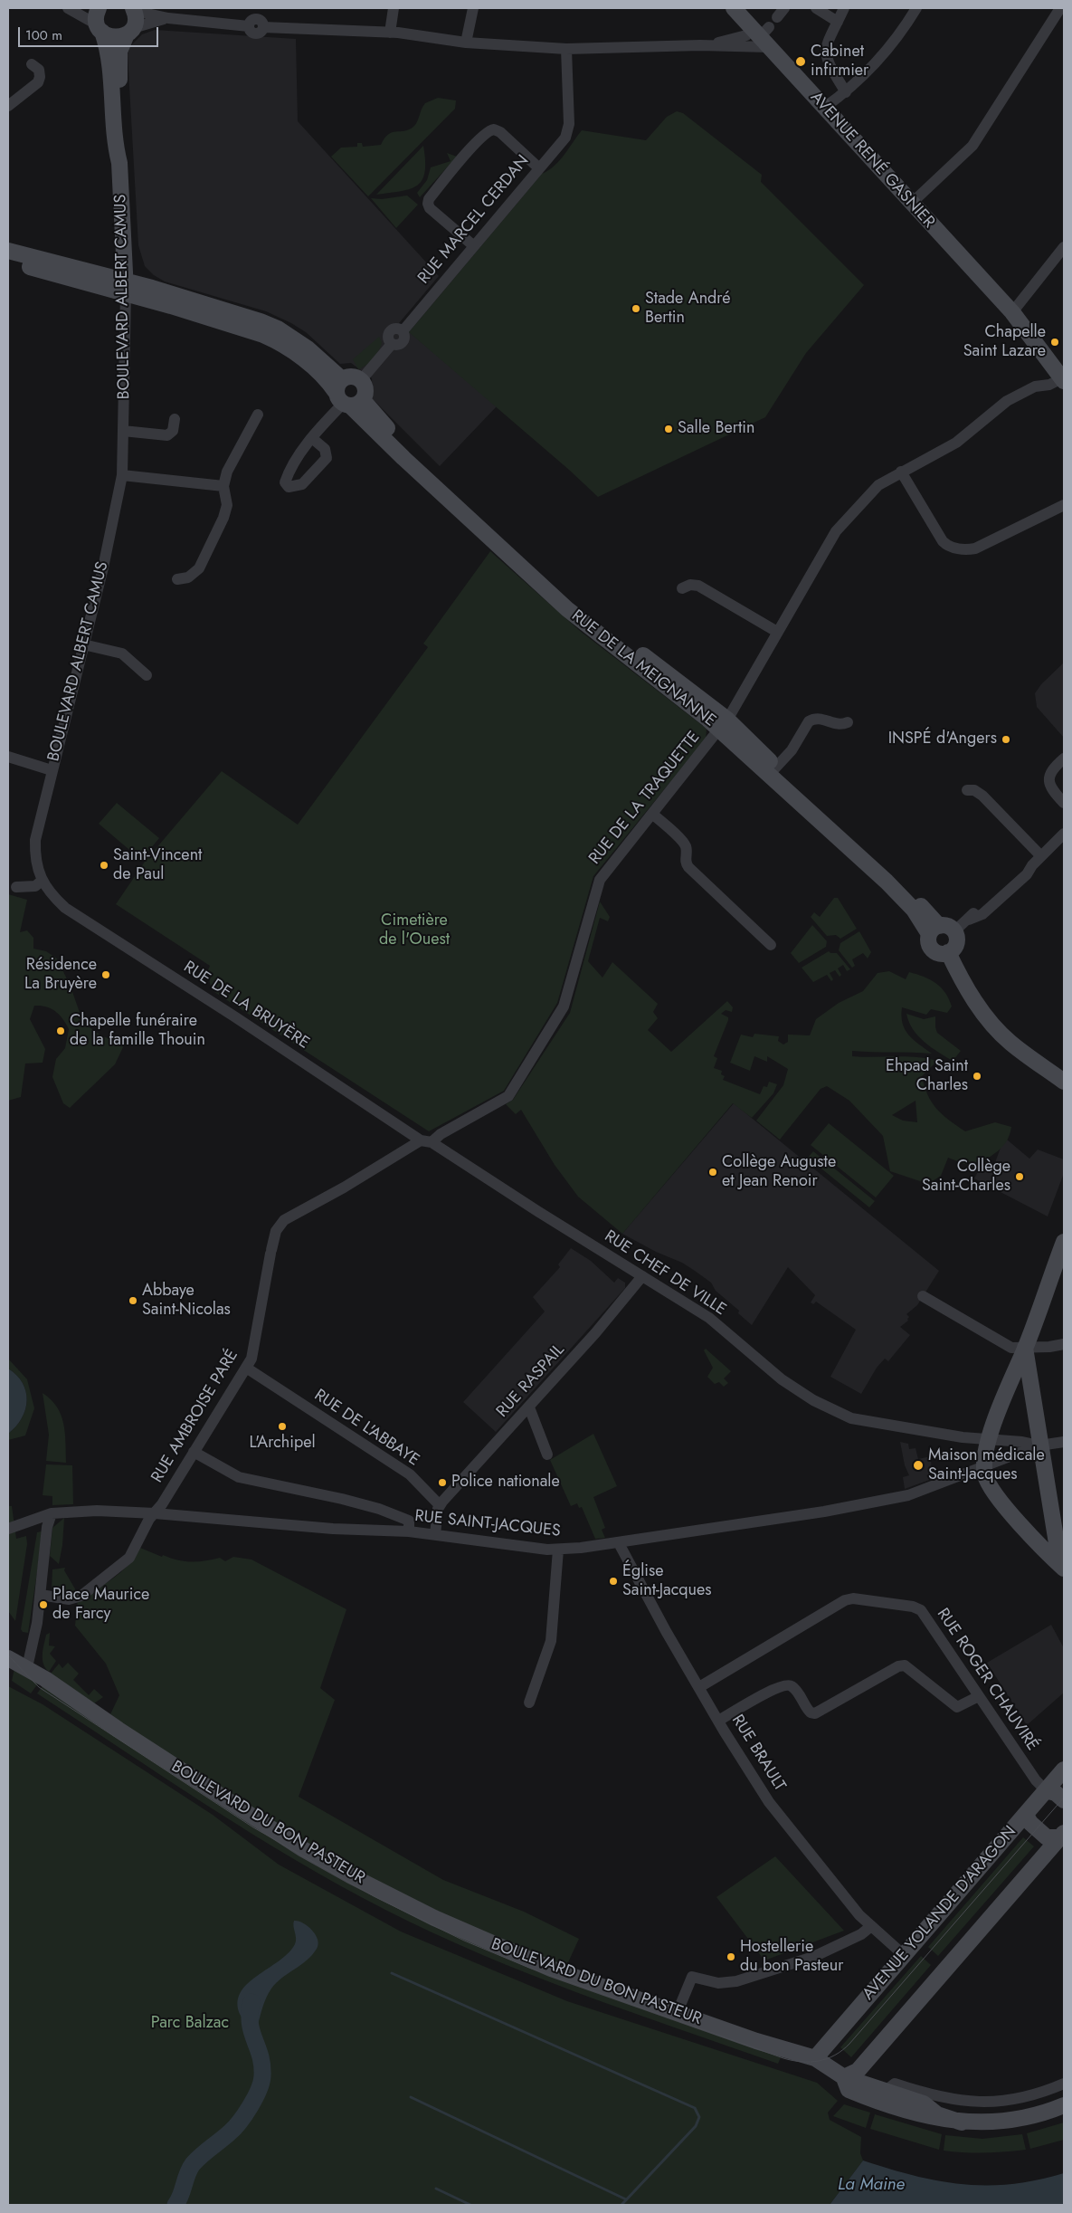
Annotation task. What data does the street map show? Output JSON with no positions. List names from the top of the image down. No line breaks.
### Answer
{"streets":{"main road":["AVENUE RENÉ GASNIER","BOULEVARD ALBERT CAMUS","RUE DE LA MEIGNANNE","BOULEVARD DU BON PASTEUR","AVENUE YOLANDE D’ARAGON"],"street":["RUE MARCEL CERDAN","RUE DE LA TRAQUETTE","RUE DE LA BRUYÈRE","RUE CHEF DE VILLE","RUE RASPAIL","RUE AMBROISE PARÉ","RUE DE L'ABBAYE","RUE SAINT-JACQUES","RUE ROGER CHAUVIRÉ","RUE BRAULT"]},"crossings":[["AVENUE RENÉ GASNIER","RUE DE LA TRAQUETTE"],["BOULEVARD ALBERT CAMUS","RUE DE LA MEIGNANNE"],["BOULEVARD ALBERT CAMUS","RUE DE LA BRUYÈRE"],["RUE DE LA MEIGNANNE","RUE DE LA TRAQUETTE"],["RUE DE LA TRAQUETTE","RUE DE LA BRUYÈRE"],["RUE DE LA TRAQUETTE","RUE CHEF DE VILLE"],["RUE DE LA TRAQUETTE","RUE AMBROISE PARÉ"],["RUE DE LA BRUYÈRE","RUE CHEF DE VILLE"],["RUE DE LA BRUYÈRE","RUE AMBROISE PARÉ"],["RUE CHEF DE VILLE","RUE RASPAIL"],["RUE CHEF DE VILLE","RUE AMBROISE PARÉ"],["RUE CHEF DE VILLE","RUE SAINT-JACQUES"],["RUE RASPAIL","RUE DE L'ABBAYE"],["RUE AMBROISE PARÉ","RUE DE L'ABBAYE"],["RUE AMBROISE PARÉ","RUE SAINT-JACQUES"],["RUE SAINT-JACQUES","RUE BRAULT"],["RUE ROGER CHAUVIRÉ","RUE BRAULT"],["RUE ROGER CHAUVIRÉ","AVENUE YOLANDE D’ARAGON"],["RUE BRAULT","AVENUE YOLANDE D’ARAGON"],["BOULEVARD DU BON PASTEUR","AVENUE YOLANDE D’ARAGON"]],"water":["La Maine"],"parks":["Cimetière de l'Ouest","Parc Balzac"],"places":["Cabinet infirmier","Stade André Bertin","Chapelle Saint Lazare","Salle Bertin","INSPÉ d'Angers","Saint-Vincent de Paul","Résidence La Bruyère","Chapelle funéraire de la famille Thouin","Ehpad Saint Charles","Collège Auguste et Jean Renoir","Collège Saint-Charles","Abbaye Saint-Nicolas","L'Archipel","Maison médicale Saint-Jacques","Police nationale","Église Saint-Jacques","Place Maurice de Farcy","Hostellerie du bon Pasteur"],"scale_bar":"100 m"}
